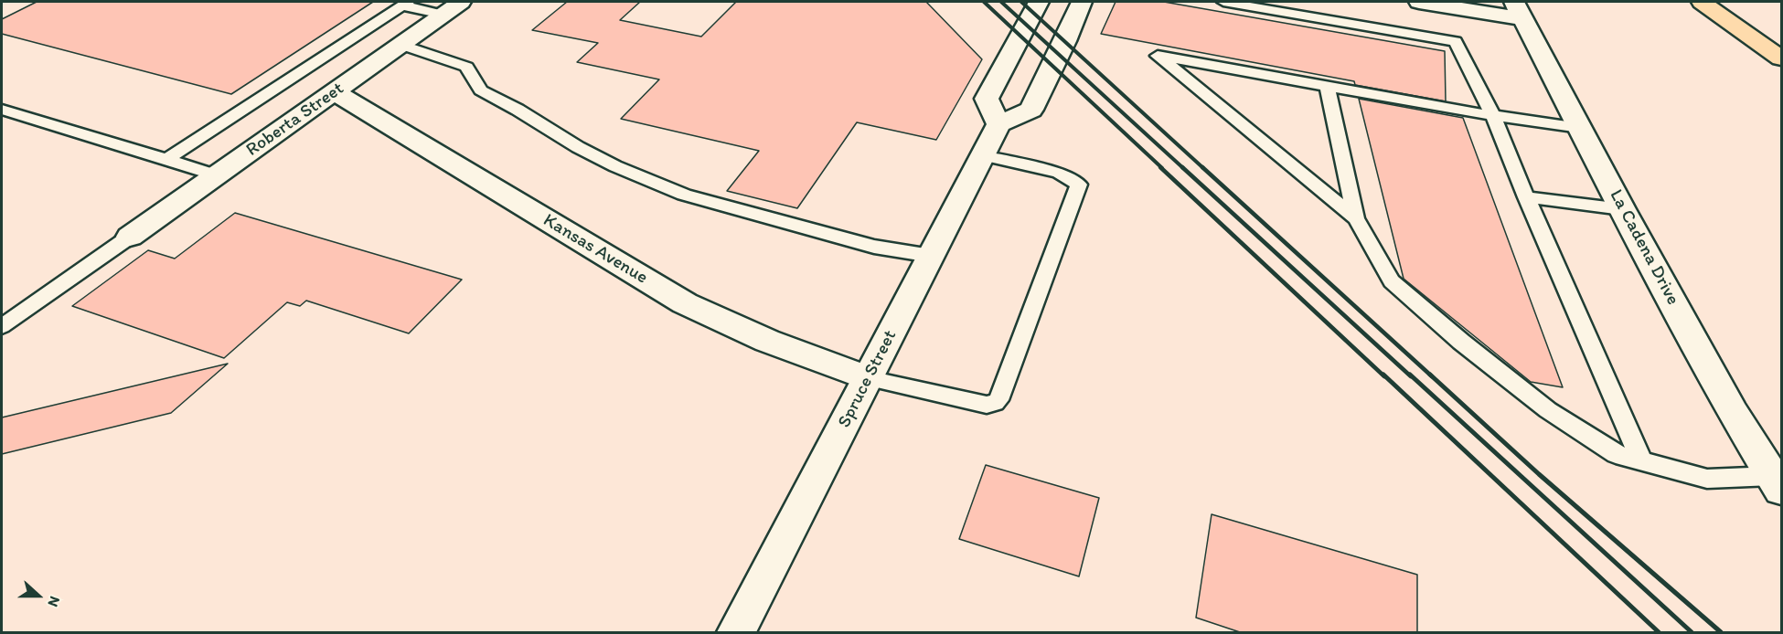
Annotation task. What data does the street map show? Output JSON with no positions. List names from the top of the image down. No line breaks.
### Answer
{"streets":{"street":["Roberta Street","La Cadena Drive","Kansas Avenue","Spruce Street"]},"crossings":[["Roberta Street","Kansas Avenue"],["Kansas Avenue","Spruce Street"]],"north":"right"}
